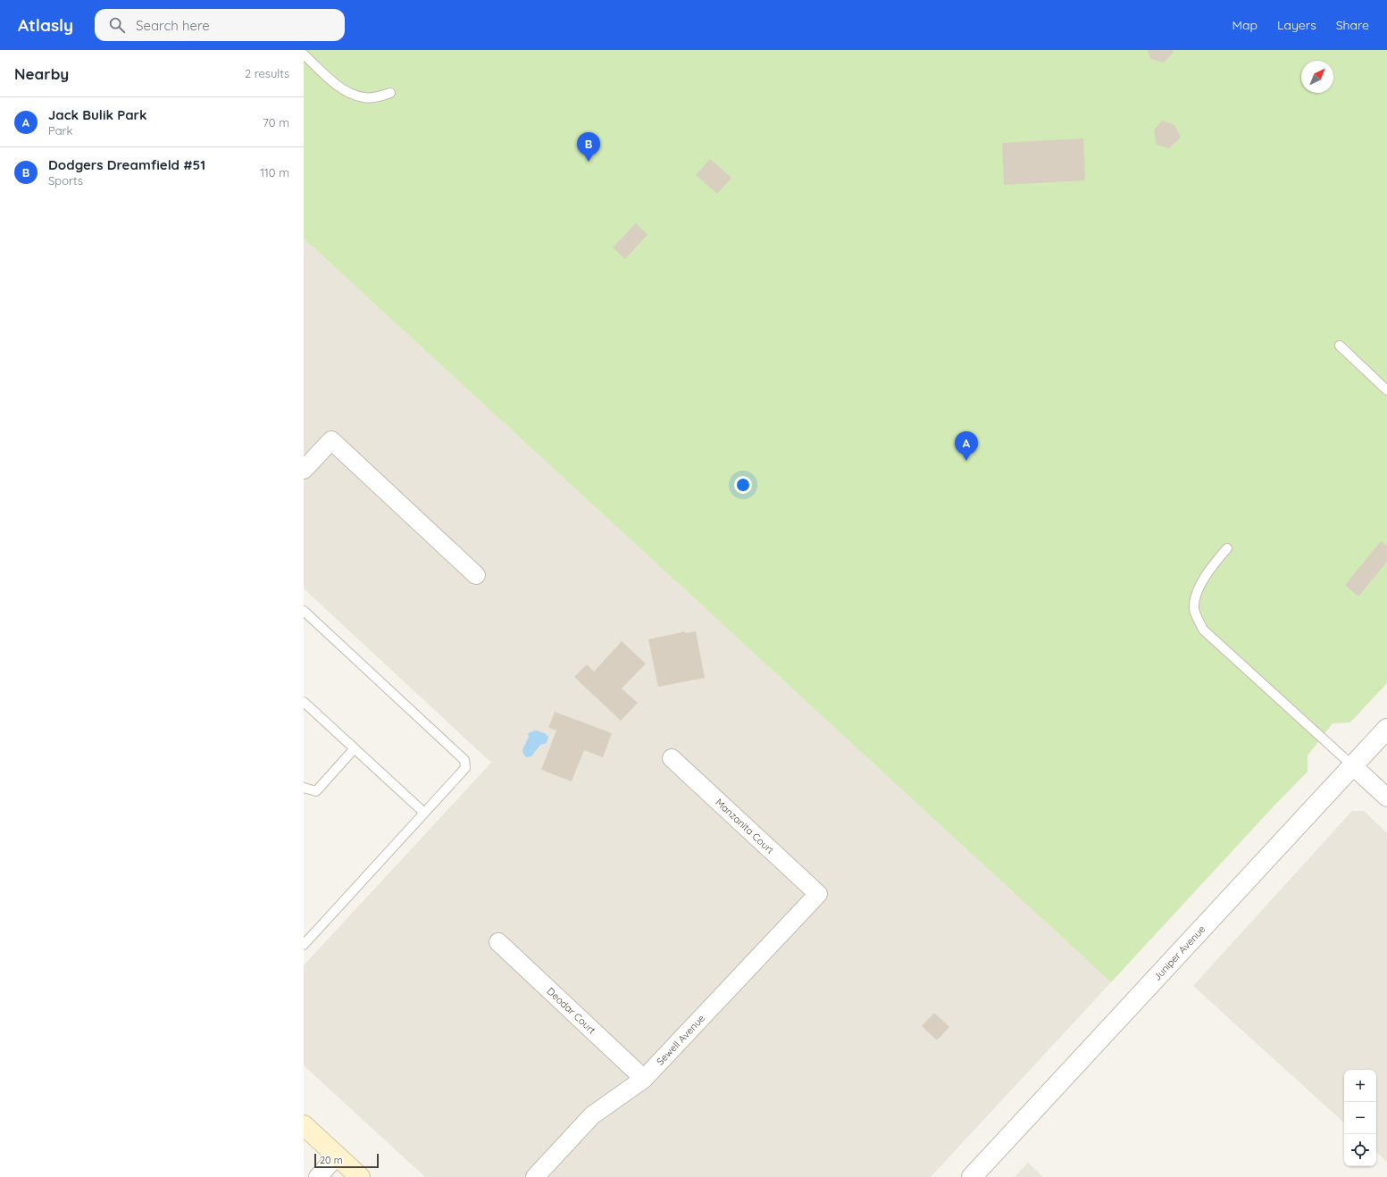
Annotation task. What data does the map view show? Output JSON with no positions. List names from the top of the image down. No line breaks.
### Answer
{"streets":{"street":["Manzanita Court","Juniper Avenue","Deodar Court","Sewell Avenue"]},"crossings":[["Manzanita Court","Sewell Avenue"],["Deodar Court","Sewell Avenue"]],"scale_bar":"20 m","north":"top right","page":{"header":"Atlasly","search":"Search here","nav":["Map","Layers","Share"],"heading":["Nearby","2 results"],"list":[{"mark":"A","name":"Jack Bulik Park","note":"Park","value":"70 m"},{"mark":"B","name":"Dodgers Dreamfield #51","note":"Sports","value":"110 m"}],"pins":["B","A"],"map_buttons":["+","−"],"scale":"20 m"}}
